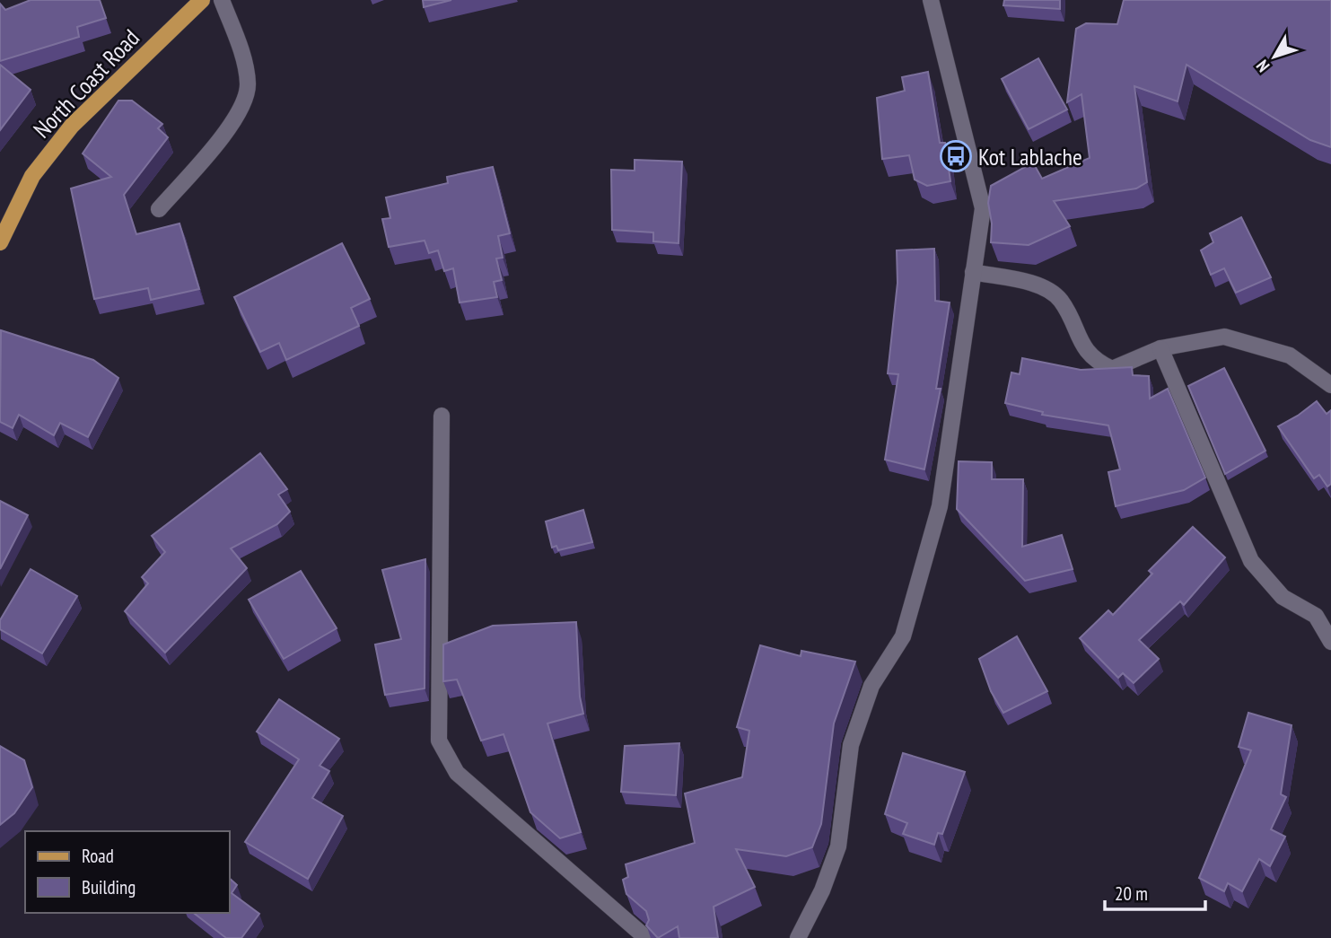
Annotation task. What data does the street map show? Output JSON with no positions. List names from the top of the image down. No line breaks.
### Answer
{"streets":{"main road":["North Coast Road"]},"places":{"bus stop":["Kot Lablache"]},"legend":["Road","Building"],"scale_bar":"20 m","north":"bottom left"}
